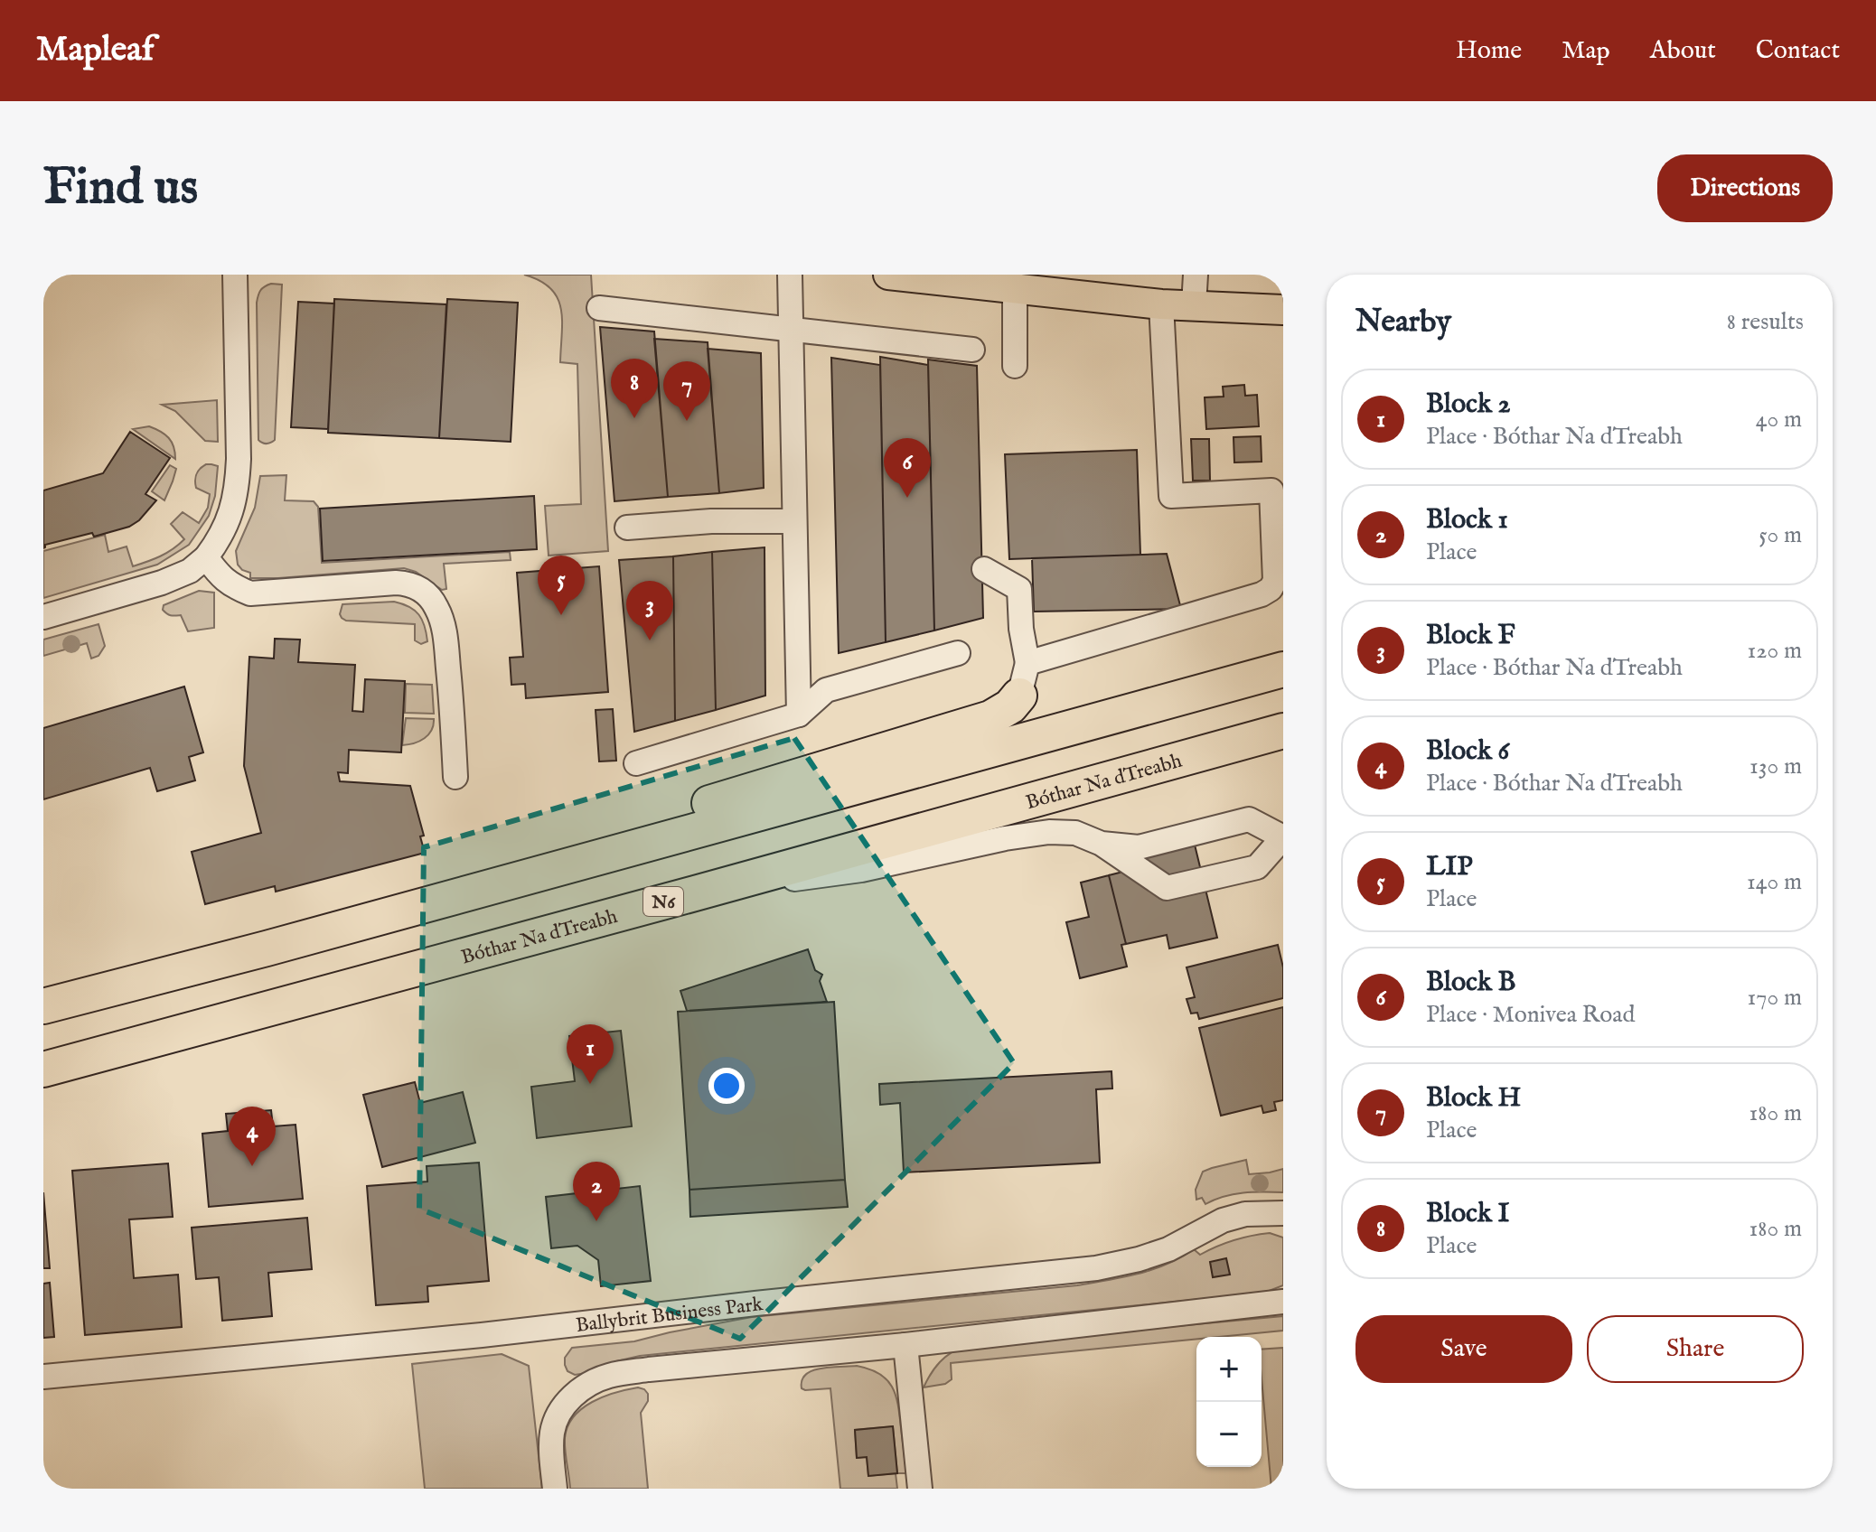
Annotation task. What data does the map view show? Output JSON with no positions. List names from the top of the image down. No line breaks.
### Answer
{"streets":{"highway":["Bóthar Na dTreabh","N6"],"street":["Ballybrit Business Park"]},"page":{"header":"Mapleaf","nav":["Home","Map","About","Contact"],"buttons":["Directions",["Save","Share"]],"title":"Find us","heading":["Nearby","8 results"],"pins":["8","7","6","5","3","1","4","2"],"list":[{"mark":"1","name":"Block 2","note":"Place · Bóthar Na dTreabh","value":"40 m"},{"mark":"2","name":"Block 1","note":"Place","value":"50 m"},{"mark":"3","name":"Block F","note":"Place · Bóthar Na dTreabh","value":"120 m"},{"mark":"4","name":"Block 6","note":"Place · Bóthar Na dTreabh","value":"130 m"},{"mark":"5","name":"LIP","note":"Place","value":"140 m"},{"mark":"6","name":"Block B","note":"Place · Monivea Road","value":"170 m"},{"mark":"7","name":"Block H","note":"Place","value":"180 m"},{"mark":"8","name":"Block I","note":"Place","value":"180 m"}],"map_buttons":["+","−"]}}
